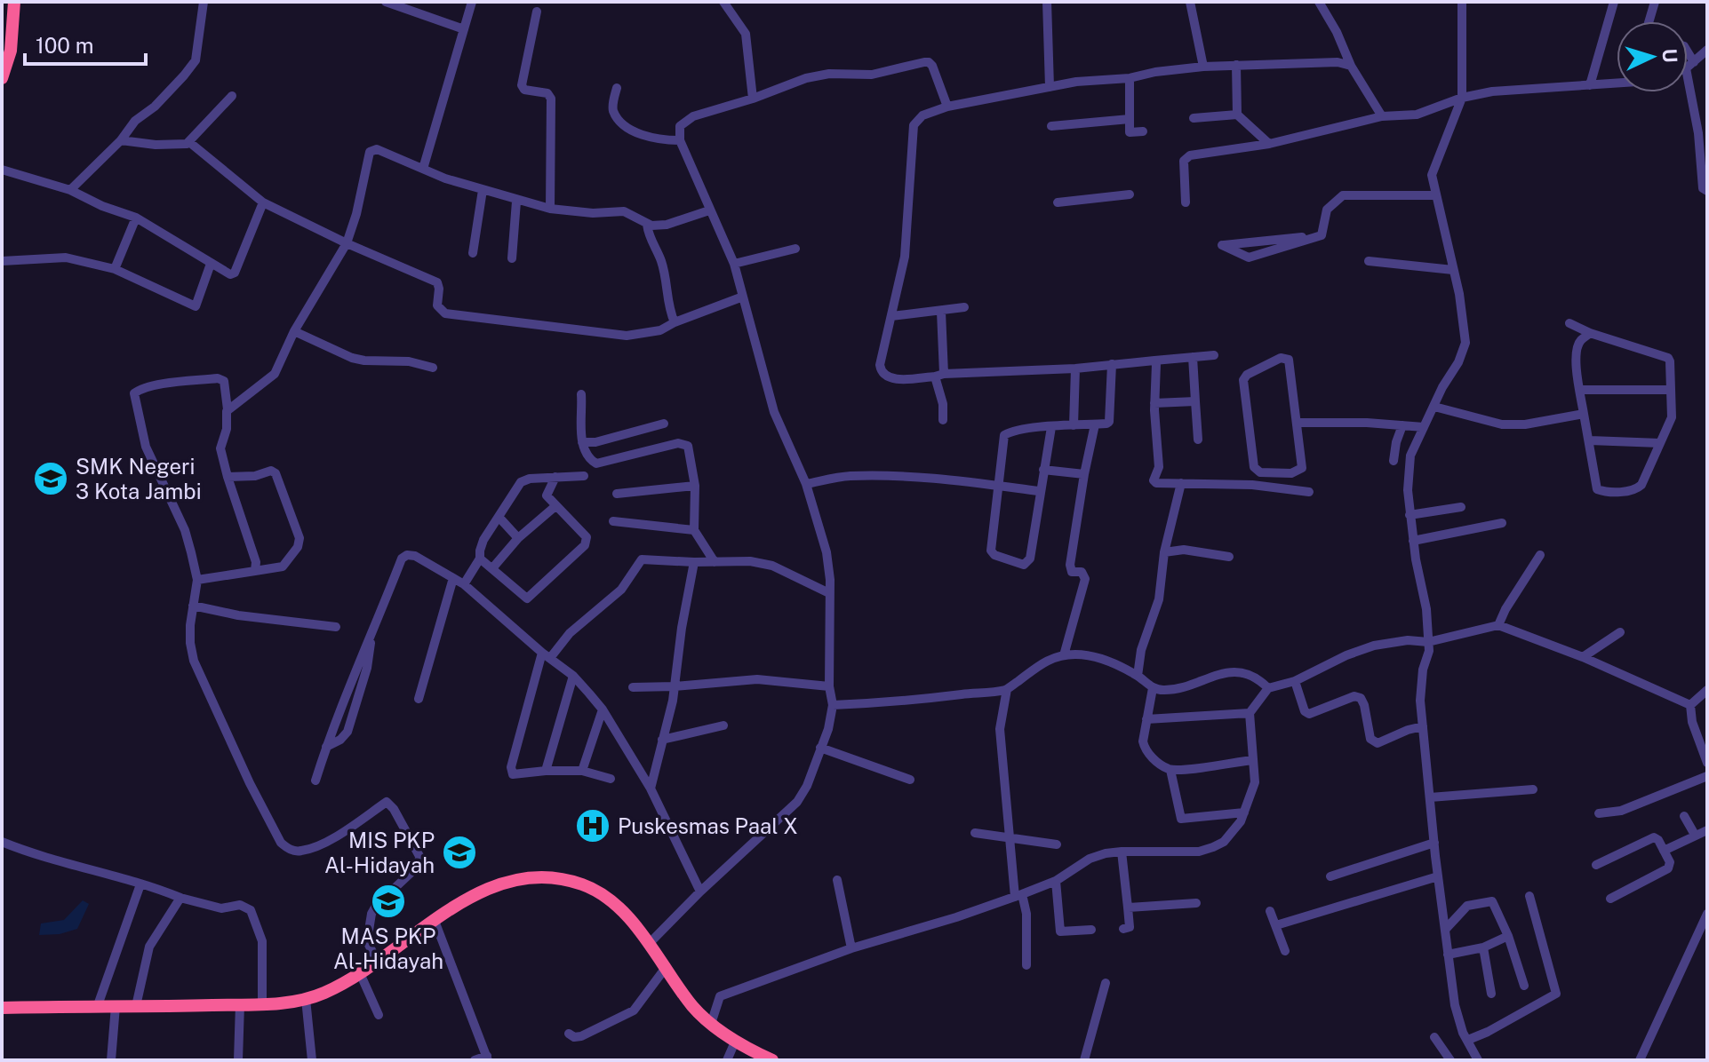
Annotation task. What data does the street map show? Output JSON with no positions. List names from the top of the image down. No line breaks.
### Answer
{"places":{"school or university":["SMK Negeri 3 Kota Jambi","MIS PKP Al-Hidayah","MAS PKP Al-Hidayah"],"hospital":["Puskesmas Paal X"]},"scale_bar":"100 m","north":"right"}
